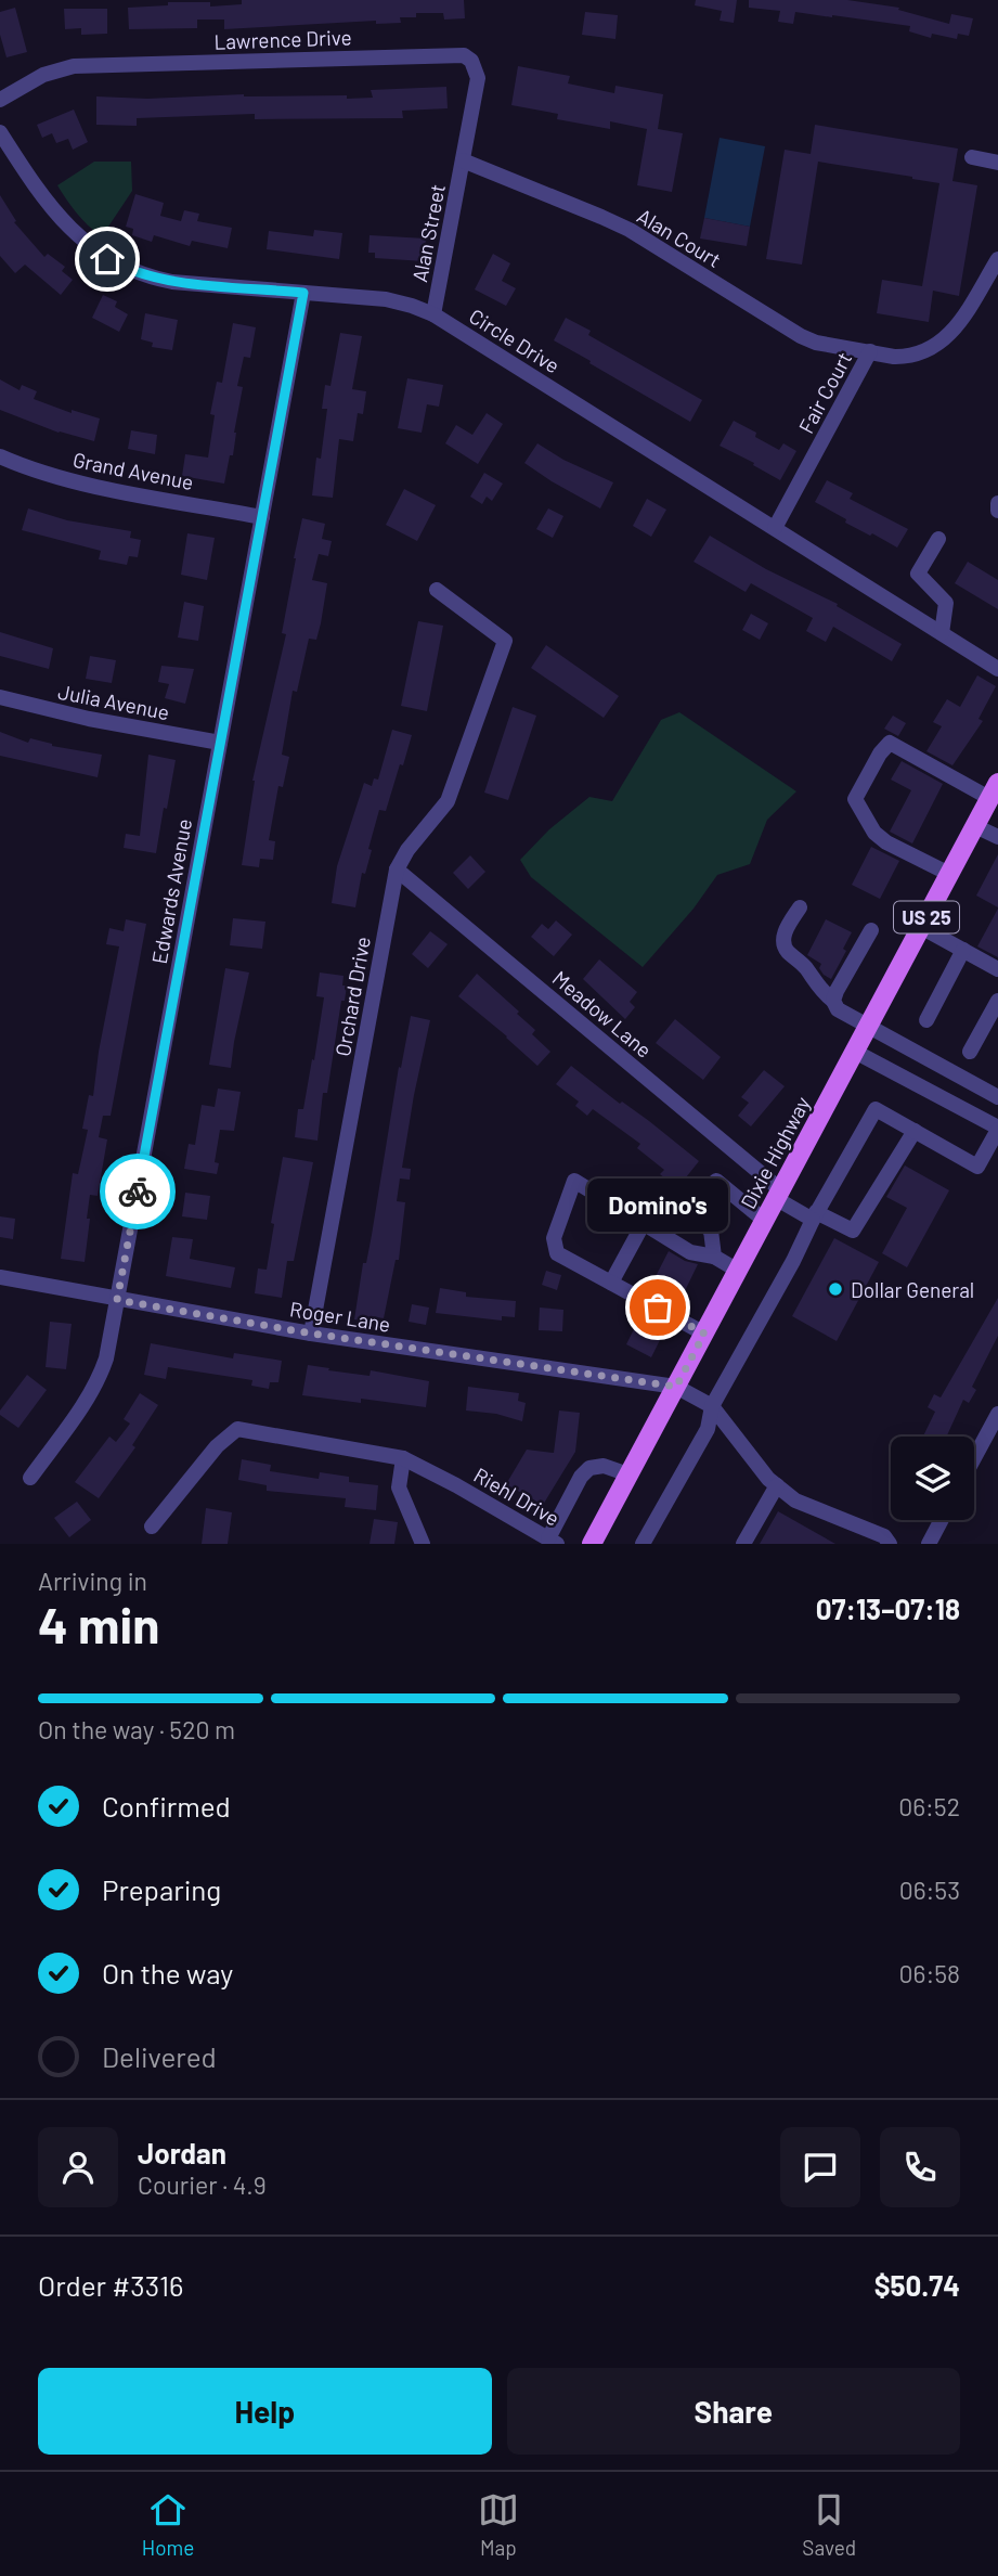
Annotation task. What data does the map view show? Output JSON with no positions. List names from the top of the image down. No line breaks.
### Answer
{"streets":{"main road":["US 25","Dixie Highway"],"street":["Lawrence Drive","Alan Street","Alan Court","Circle Drive","Fair Court","Grand Avenue","Julia Avenue","Edwards Avenue","Orchard Drive","Meadow Lane","Roger Lane","Riehl Drive"]},"crossings":[["Lawrence Drive","Alan Street"],["Lawrence Drive","Alan Court"],["Alan Street","Alan Court"],["Alan Street","Circle Drive"],["Alan Court","Fair Court"],["Circle Drive","Fair Court"],["Circle Drive","Edwards Avenue"],["Grand Avenue","Edwards Avenue"],["Julia Avenue","Edwards Avenue"],["Edwards Avenue","Roger Lane"],["Orchard Drive","Meadow Lane"],["Orchard Drive","Roger Lane"],["Meadow Lane","Dixie Highway"],["Dixie Highway","Roger Lane"]],"places":["Dollar General","Domino's"],"page":{"bubble":"Domino's","heading":["4 min","Arriving in","07:13–07:18"],"panel":["Jordan","Courier · 4.9","Order #3316","$50.74"],"bar":"On the way · 520 m","list":[["Confirmed","06:52"],["Preparing","06:53"],["On the way","06:58"],"Delivered"],"buttons":["Help","Share"],"tabs":["Home","Map","Saved"]}}
